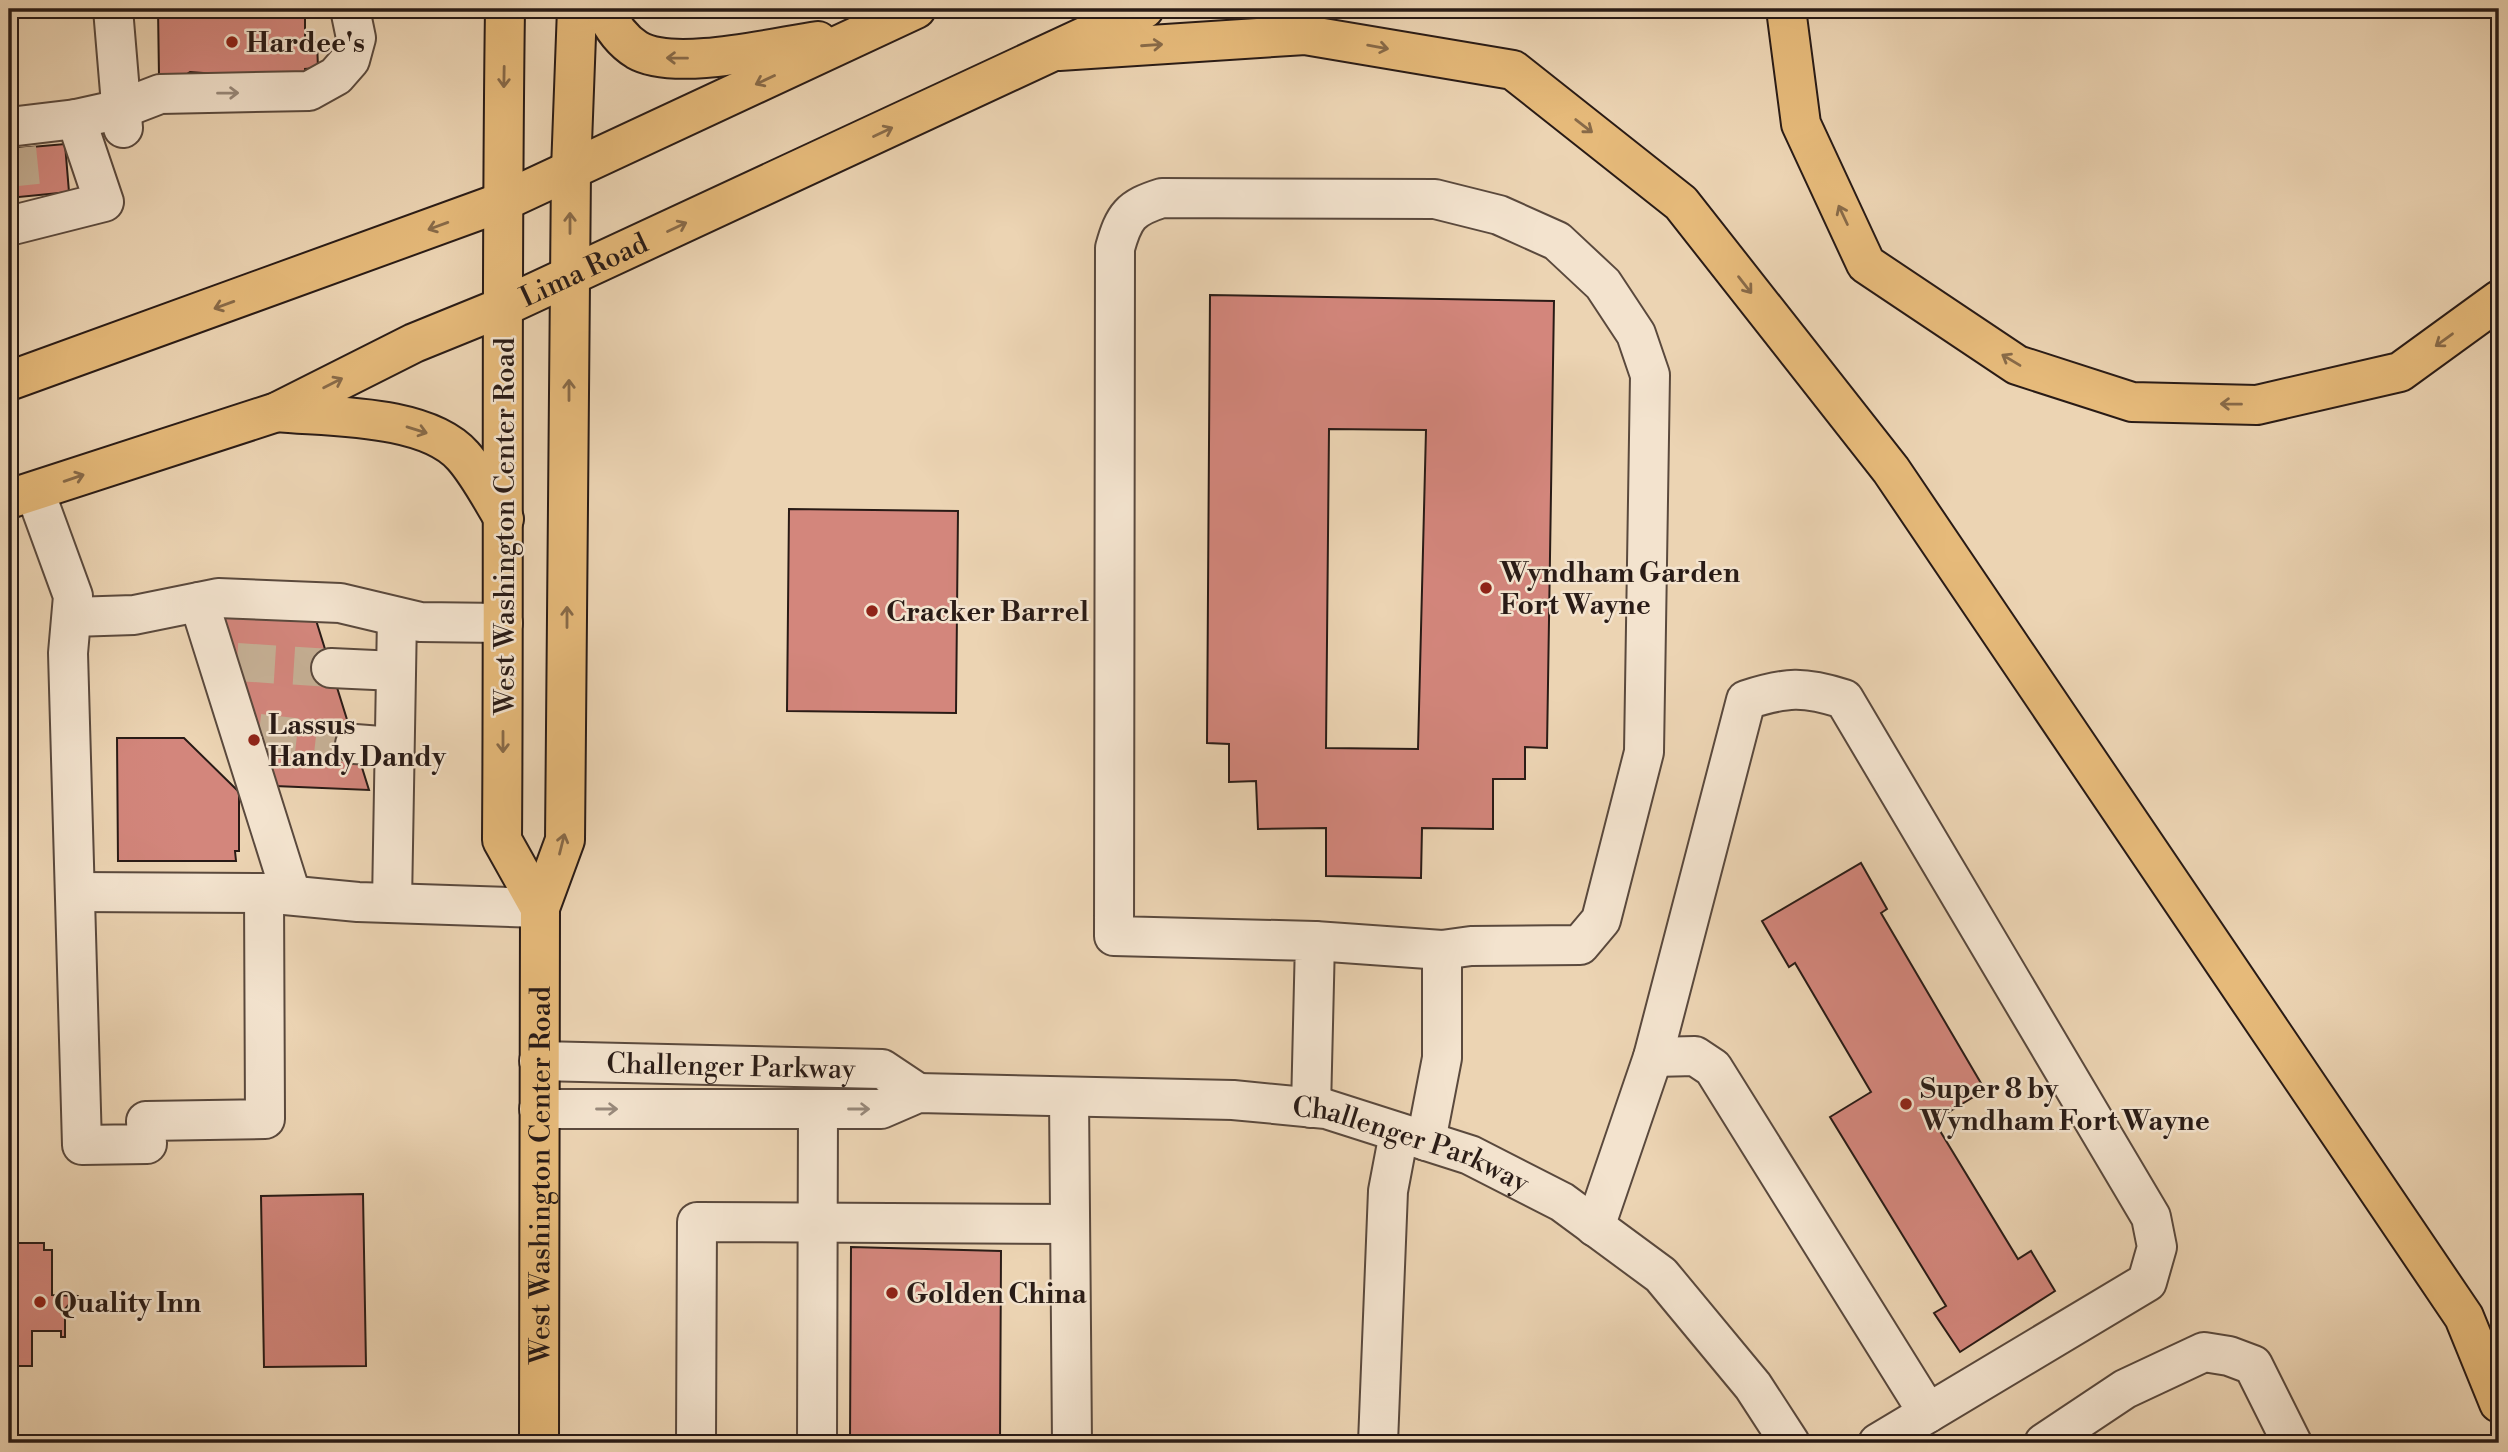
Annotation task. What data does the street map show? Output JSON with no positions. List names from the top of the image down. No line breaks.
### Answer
{"streets":{"main road":["Lima Road","West Washington Center Road"],"street":["Challenger Parkway"]},"crossings":[["Lima Road","West Washington Center Road"],["West Washington Center Road","Challenger Parkway"]],"places":["Hardee's","Wyndham Garden Fort Wayne","Cracker Barrel","Lassus Handy Dandy","Super 8 by Wyndham Fort Wayne","Golden China","Quality Inn"]}
